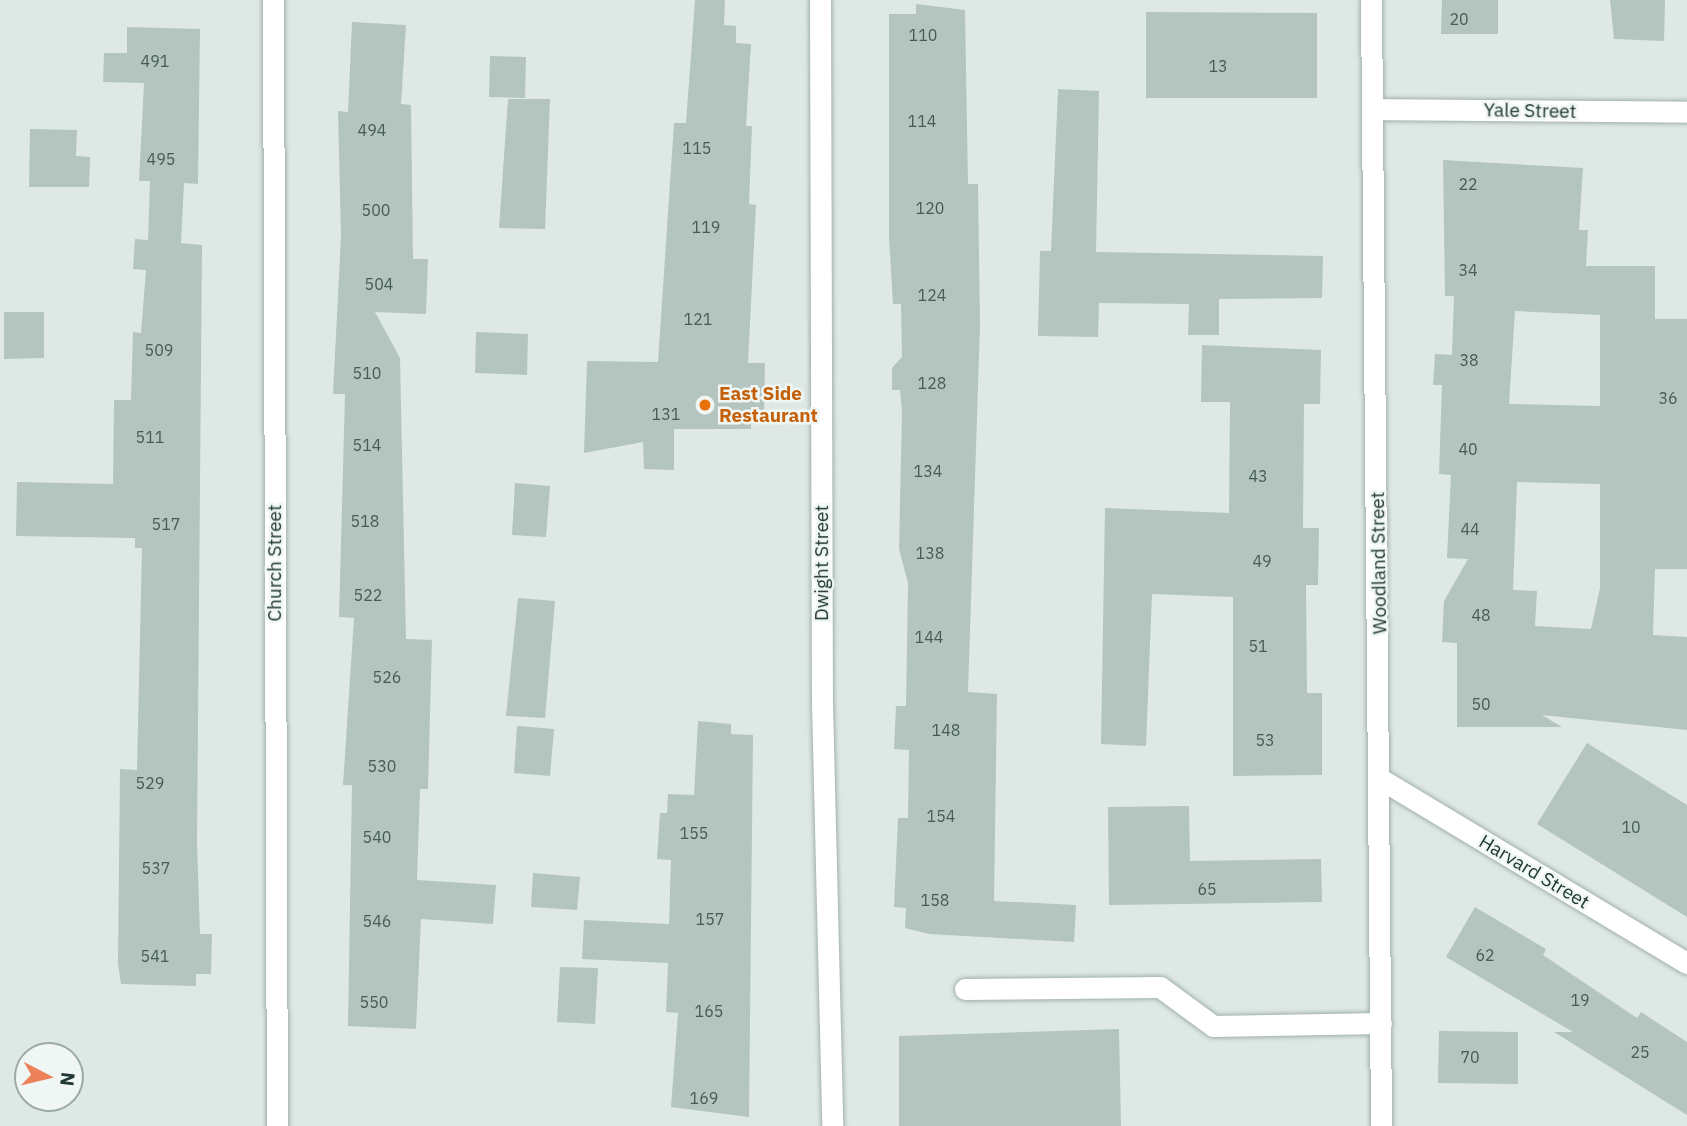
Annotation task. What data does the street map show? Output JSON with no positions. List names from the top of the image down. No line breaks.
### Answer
{"streets":{"street":["Yale Street","Church Street","Dwight Street","Woodland Street","Harvard Street"]},"crossings":[["Yale Street","Woodland Street"],["Woodland Street","Harvard Street"]],"places":["East Side Restaurant"],"house_numbers":["20","110","491","13","114","494","115","495","22","120","500","119","34","504","124","121","509","38","510","128","36","131","511","514","40","134","43","518","517","44","138","49","522","48","144","51","526","50","148","53","530","529","154","10","155","540","537","65","158","157","546","62","541","19","550","165","25","70","169"],"north":"right"}
